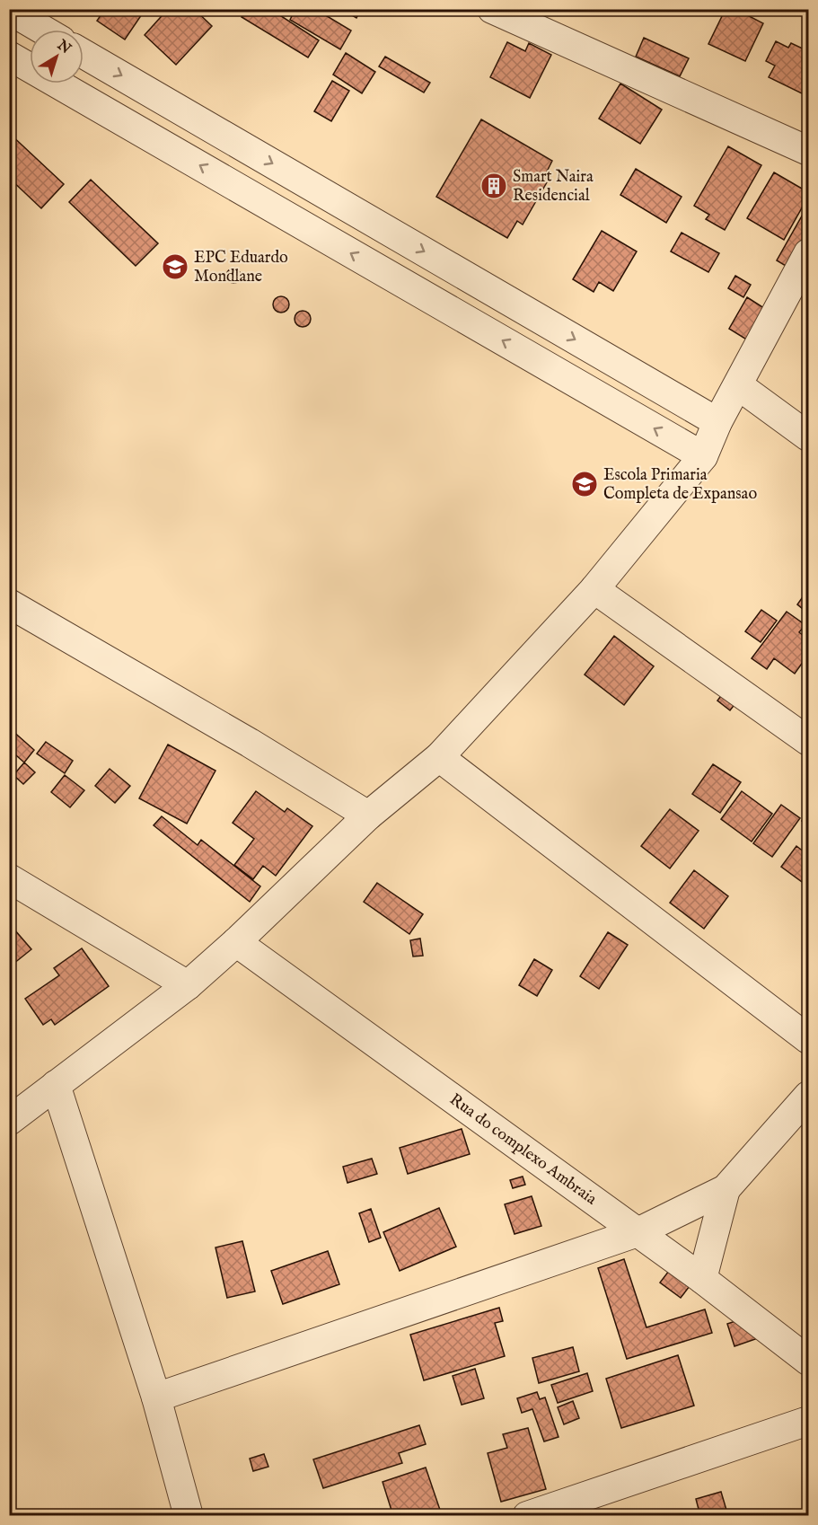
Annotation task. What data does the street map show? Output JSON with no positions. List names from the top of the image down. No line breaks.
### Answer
{"streets":{"street":["Rua do complexo Ambraia"]},"places":{"building":["Smart Naira Residencial"],"school or university":["EPC Eduardo Mondlane","Escola Primaria Completa de Expansao"]},"north":"top right"}
